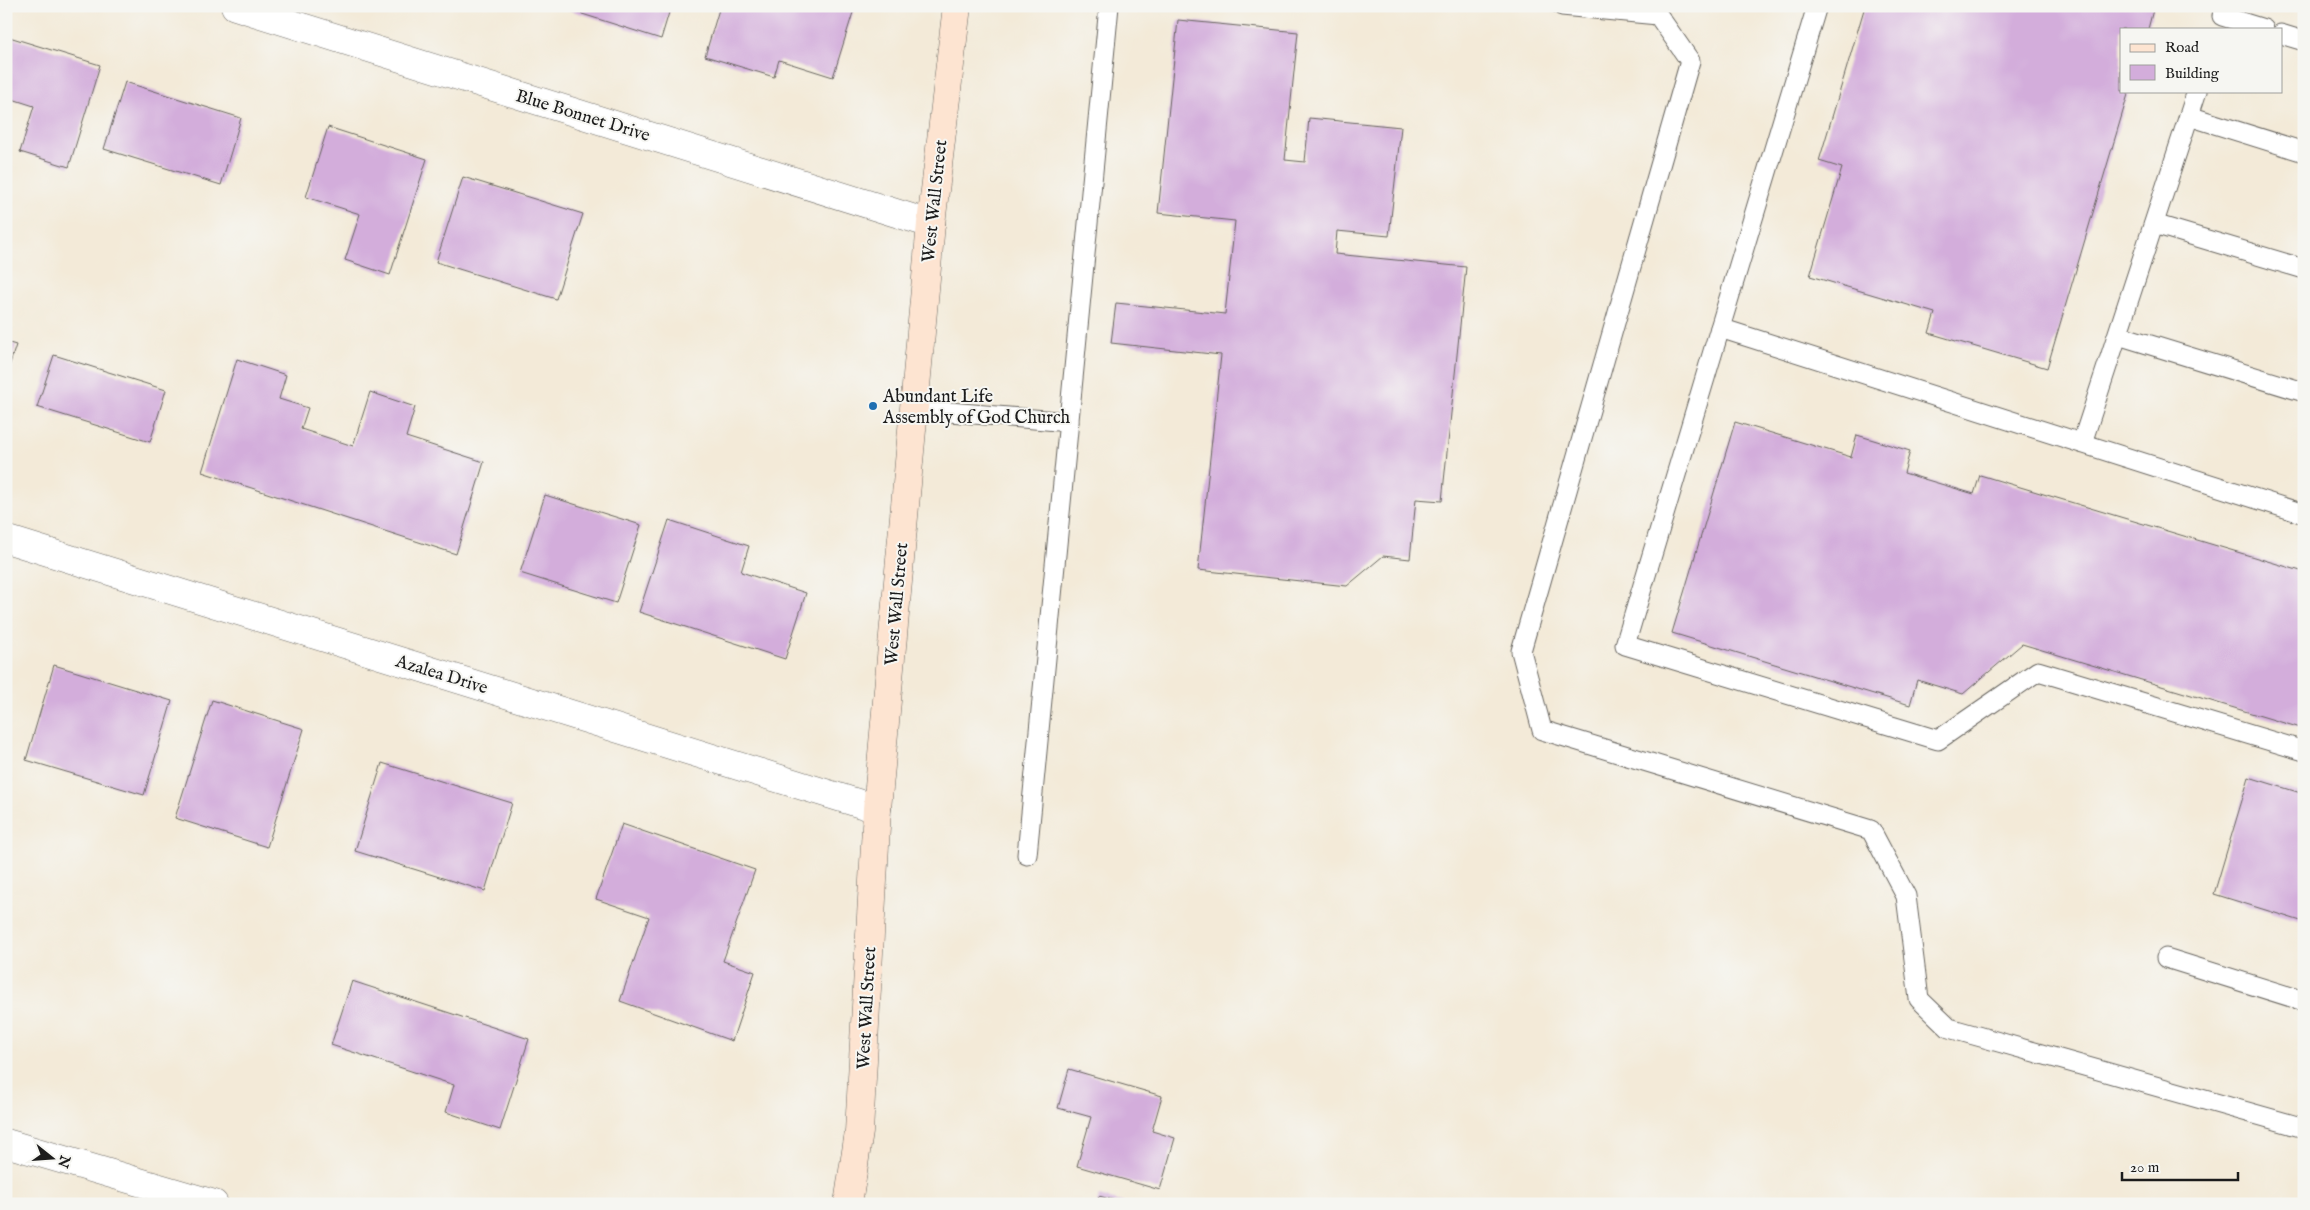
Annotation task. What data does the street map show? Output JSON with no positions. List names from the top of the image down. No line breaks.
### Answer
{"streets":{"street":["Blue Bonnet Drive","West Wall Street","Azalea Drive"]},"crossings":[["Blue Bonnet Drive","West Wall Street"],["West Wall Street","Azalea Drive"]],"places":["Abundant Life Assembly of God Church"],"legend":["Road","Building"],"scale_bar":"20 m","north":"right"}
